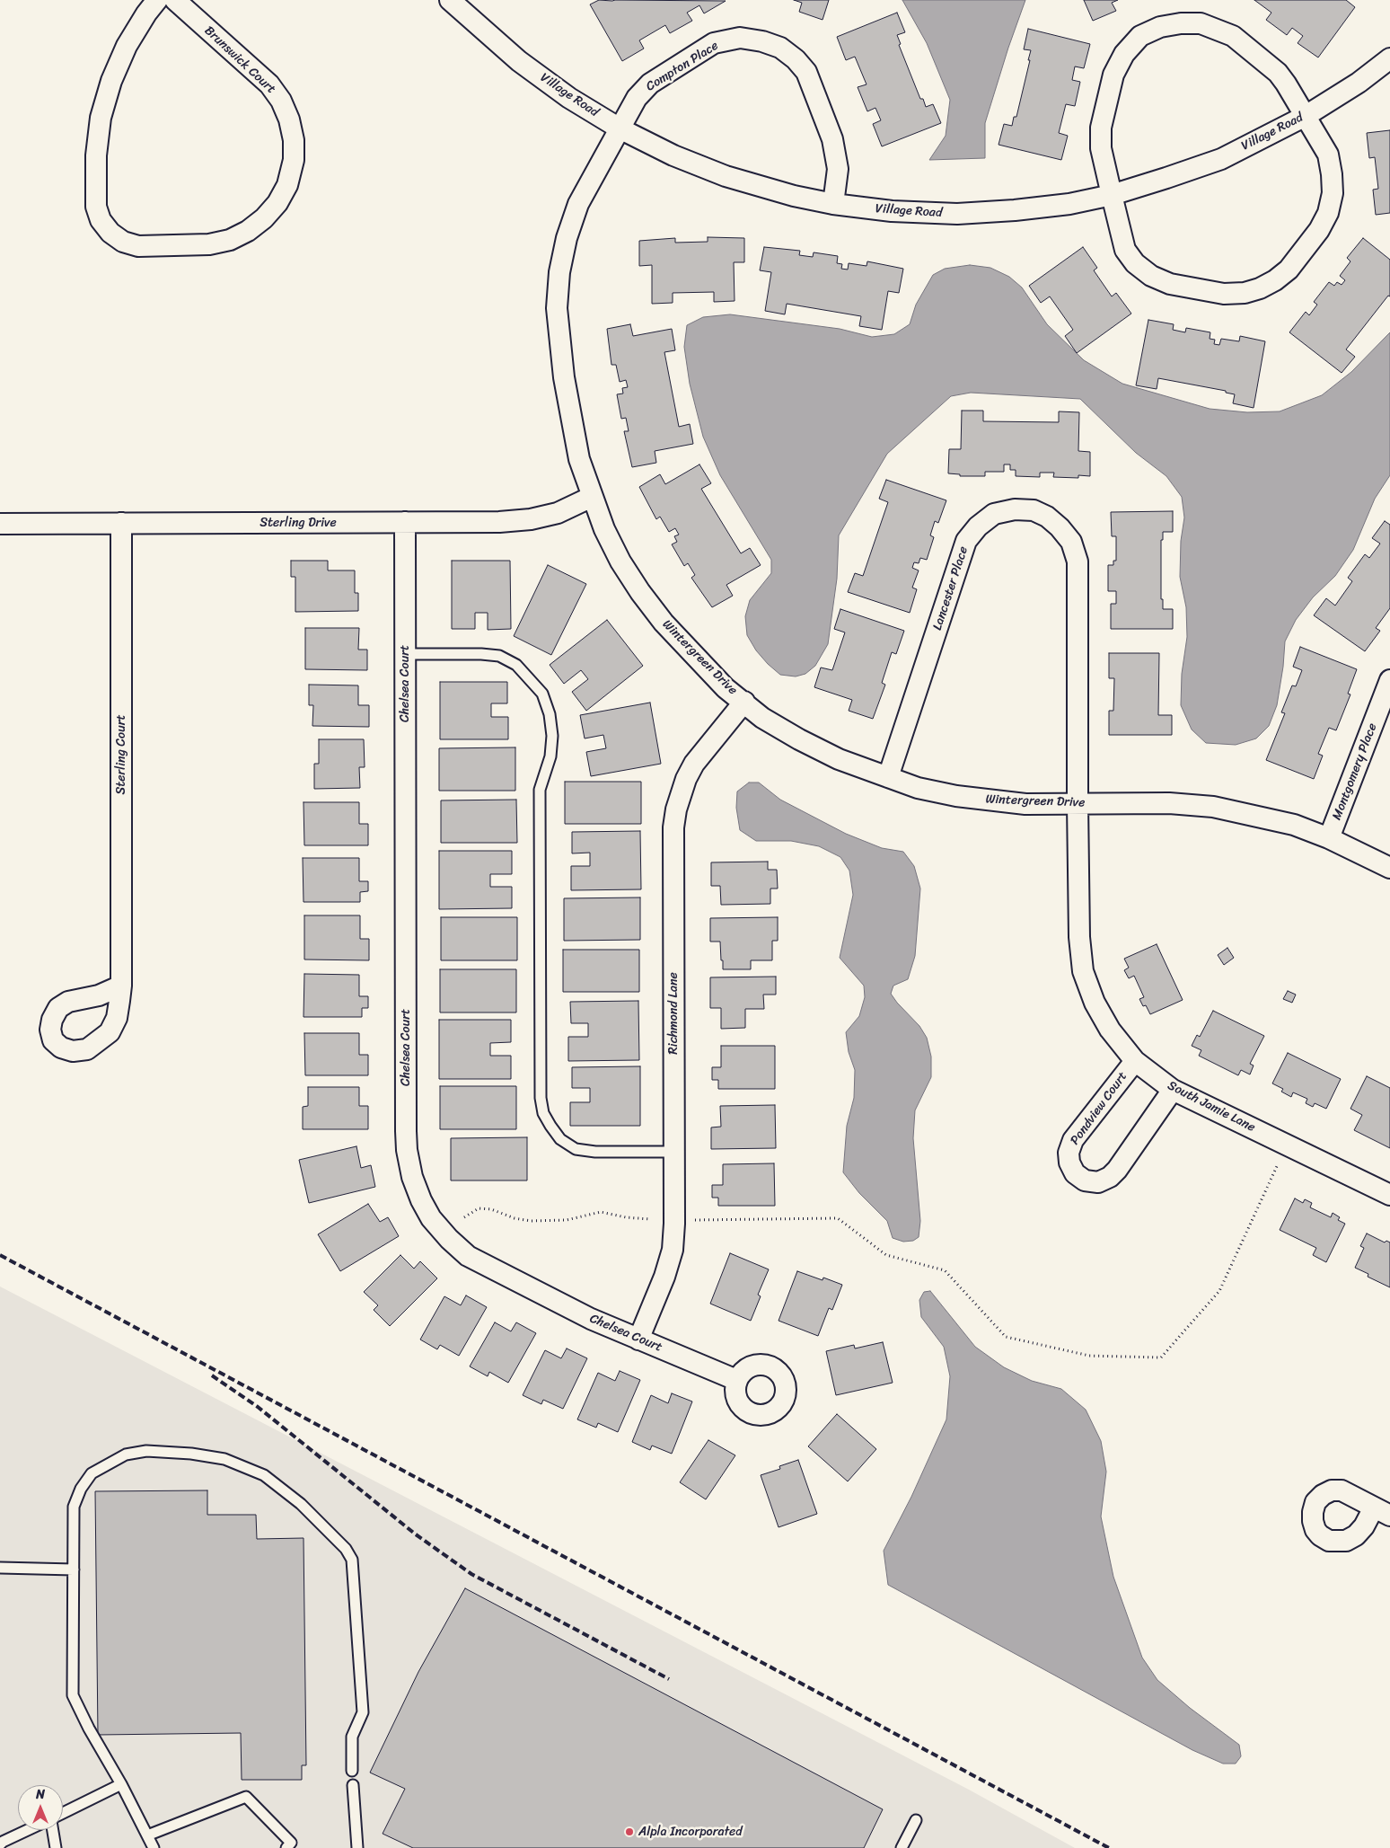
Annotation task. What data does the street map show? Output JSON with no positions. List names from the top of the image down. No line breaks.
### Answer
{"streets":{"street":["Brunswick Court","Compton Place","Village Road","Sterling Drive","Lancester Place","Wintergreen Drive","Chelsea Court","Sterling Court","Montgomery Place","Richmond Lane","South Jamie Lane","Pondview Court"]},"crossings":[["Compton Place","Village Road"],["Compton Place","Wintergreen Drive"],["Village Road","Wintergreen Drive"],["Sterling Drive","Wintergreen Drive"],["Sterling Drive","Chelsea Court"],["Sterling Drive","Sterling Court"],["Lancester Place","Wintergreen Drive"],["Lancester Place","South Jamie Lane"],["Wintergreen Drive","Montgomery Place"],["Wintergreen Drive","Richmond Lane"],["Wintergreen Drive","South Jamie Lane"],["Chelsea Court","Richmond Lane"],["South Jamie Lane","Pondview Court"]],"places":["Alpla Incorporated"],"north":"top"}
